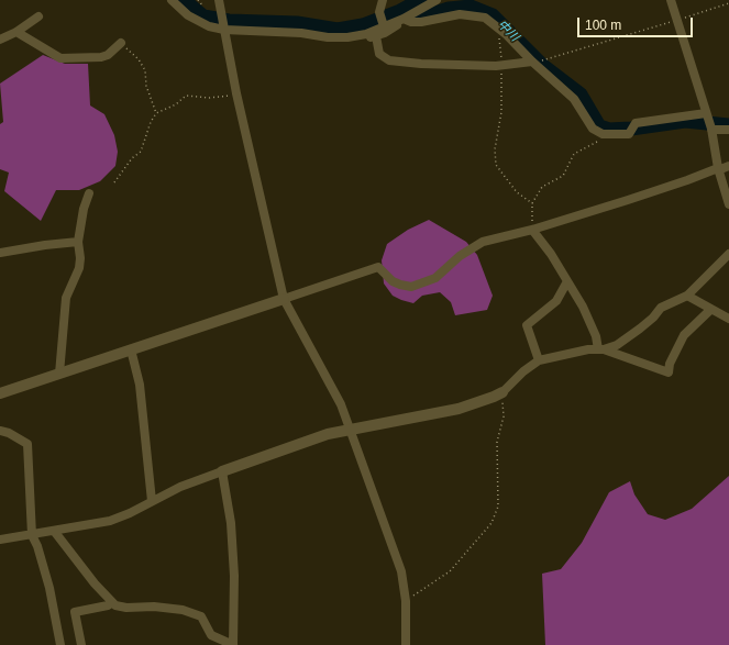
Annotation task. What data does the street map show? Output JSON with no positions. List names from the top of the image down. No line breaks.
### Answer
{"water":["中川"],"scale_bar":"100 m"}
